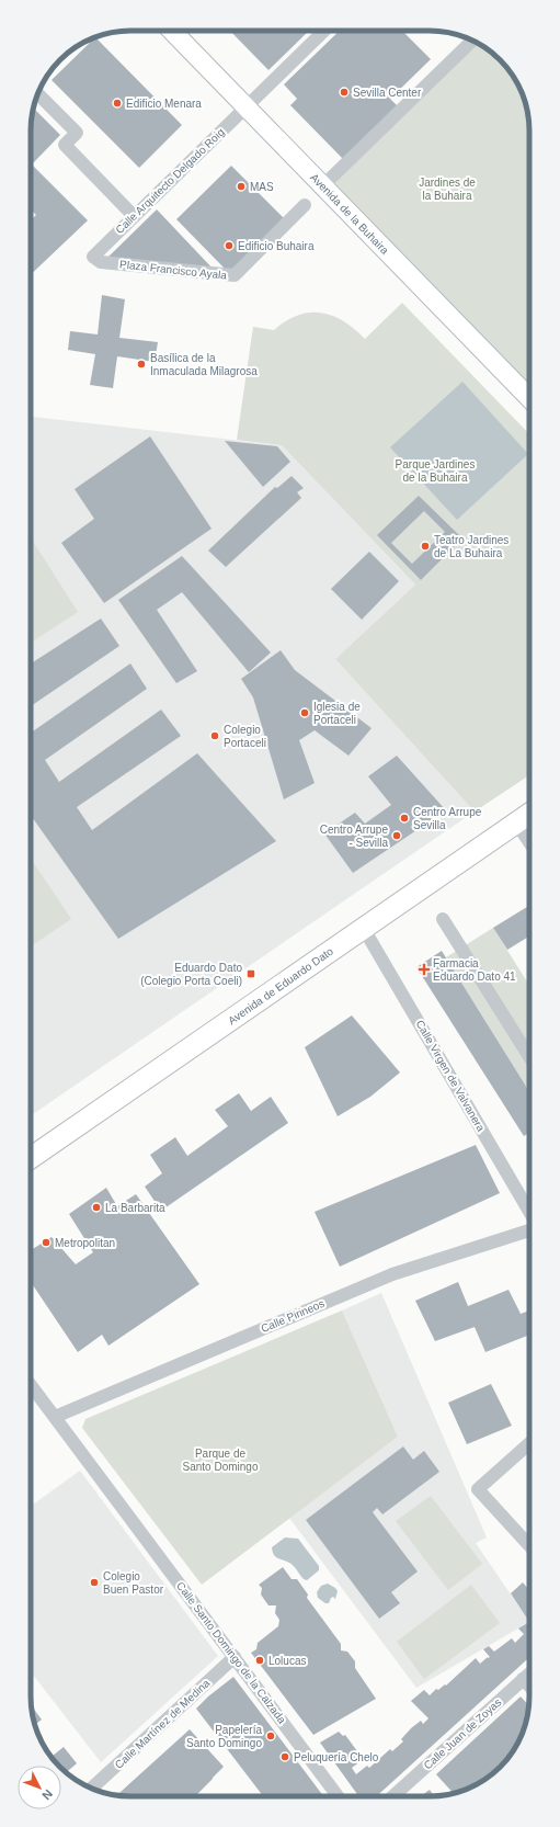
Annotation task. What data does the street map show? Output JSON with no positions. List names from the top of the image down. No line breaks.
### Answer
{"streets":{"main road":["Avenida de la Buhaira","Avenida de Eduardo Dato"],"street":["Calle Arquitecto Delgado Roig","Plaza Francisco Ayala","Calle Virgen de Valvanera","Calle Pirineos","Calle Santo Domingo de la Calzada","Calle Martínez de Medina","Calle Juan de Zoyas"]},"crossings":[["Calle Arquitecto Delgado Roig","Avenida de la Buhaira"],["Calle Arquitecto Delgado Roig","Plaza Francisco Ayala"],["Avenida de Eduardo Dato","Calle Virgen de Valvanera"],["Calle Pirineos","Calle Santo Domingo de la Calzada"],["Calle Santo Domingo de la Calzada","Calle Martínez de Medina"]],"parks":["Jardines de la Buhaira","Parque Jardines de la Buhaira","Parque de Santo Domingo"],"places":{"other":["Sevilla Center","Edificio Menara","MAS","Edificio Buhaira","Basílica de la Inmaculada Milagrosa","Teatro Jardines de La Buhaira","Iglesia de Portaceli","Colegio Portaceli","Centro Arrupe Sevilla","Centro Arrupe - Sevilla","La Barbarita","Metropolitan","Colegio Buen Pastor","Lolucas","Papelería Santo Domingo","Peluquería Chelo"],"health":["Farmacia Eduardo Dato 41"],"transit":["Eduardo Dato (Colegio Porta Coeli)"]},"north":"bottom right"}
